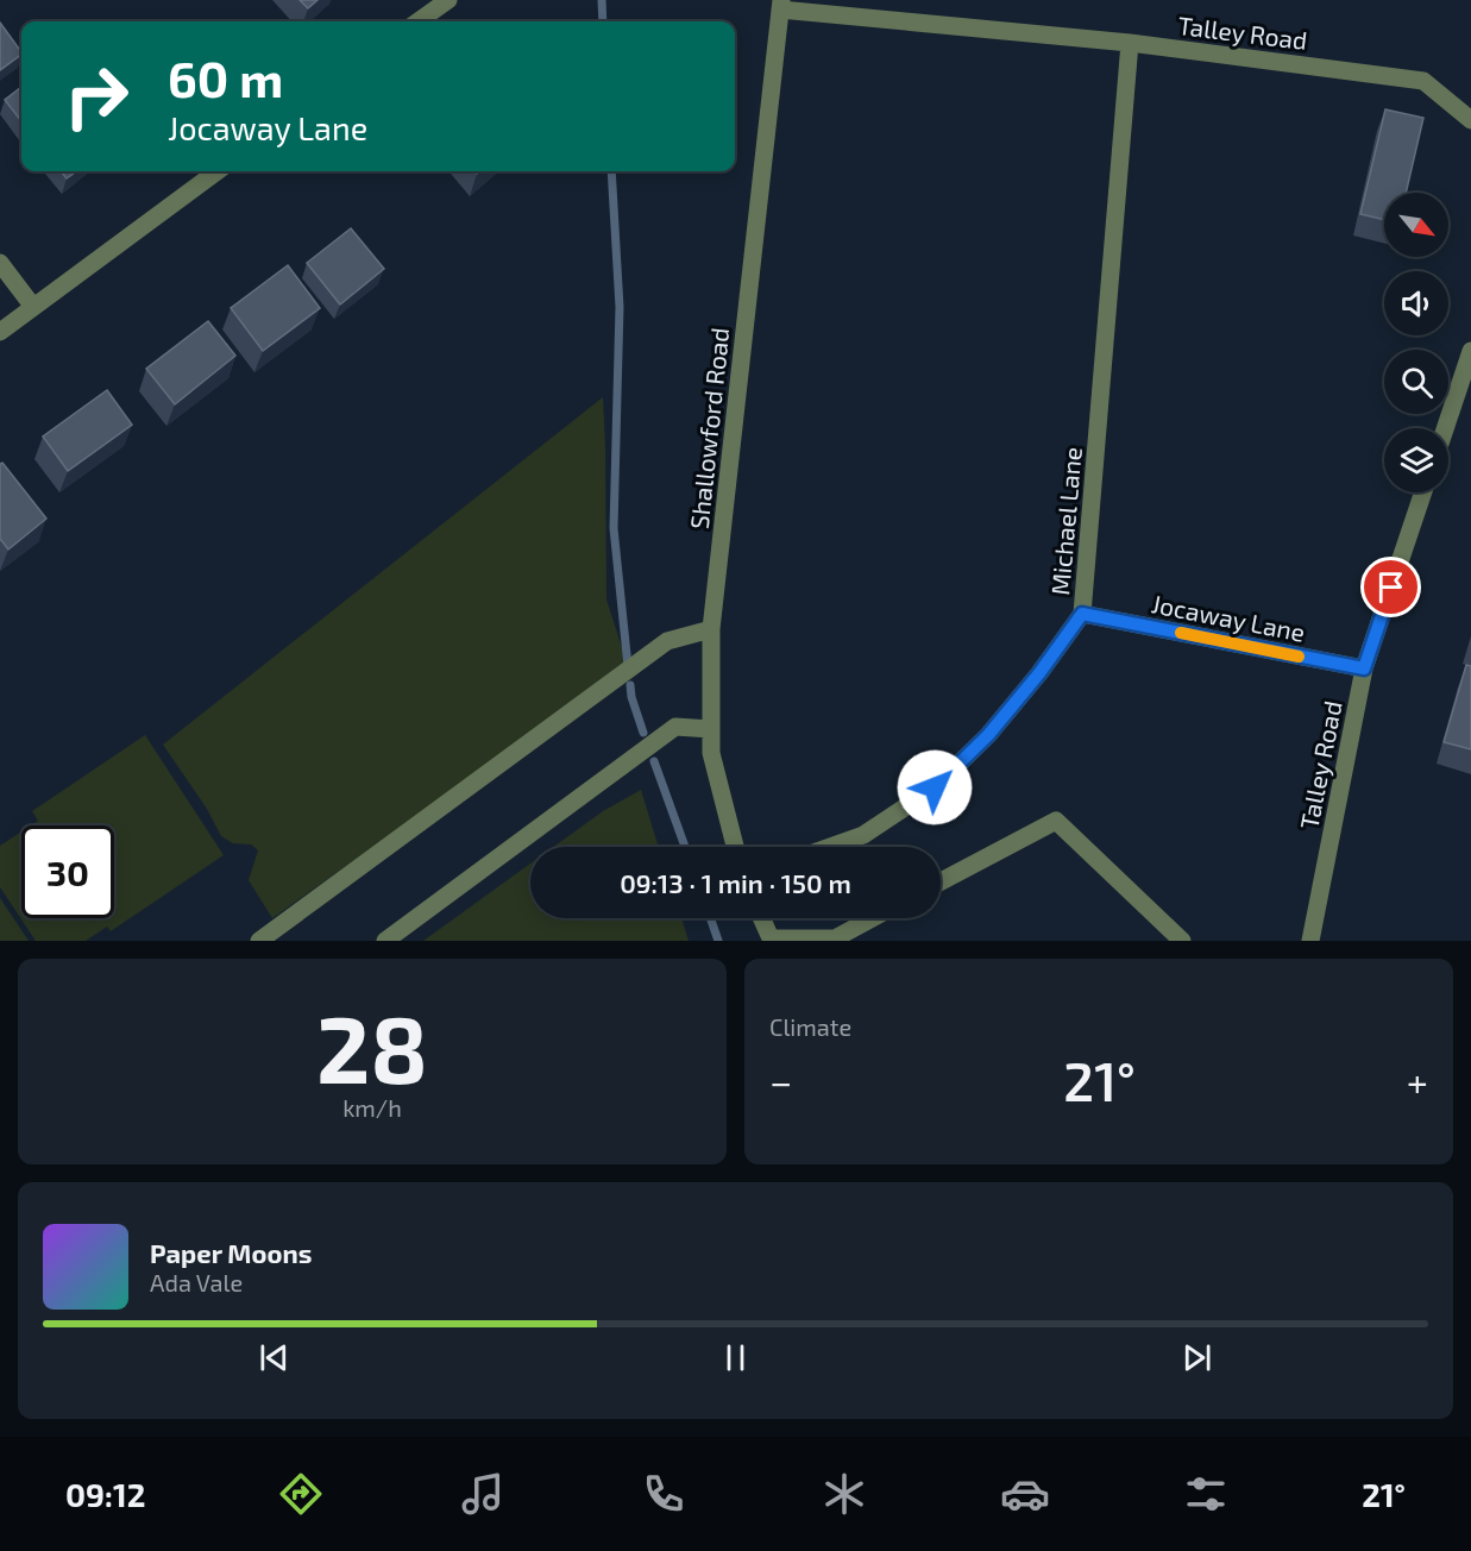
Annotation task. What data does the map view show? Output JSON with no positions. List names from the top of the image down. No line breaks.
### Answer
{"streets":{"street":["Talley Road","Shallowford Road","Michael Lane","Jocaway Lane"]},"crossings":[["Talley Road","Shallowford Road"],["Talley Road","Michael Lane"],["Talley Road","Jocaway Lane"],["Michael Lane","Jocaway Lane"]],"north":"bottom right","page":{"turn":["60 m","Jocaway Lane"],"limit":"30","trip":"09:13 · 1 min · 150 m","tile":[["28","km/h"],"Climate"],"heat":["−","21°","+"],"song":["Paper Moons","Ada Vale"],"tabs":["09:12","21°"]}}
